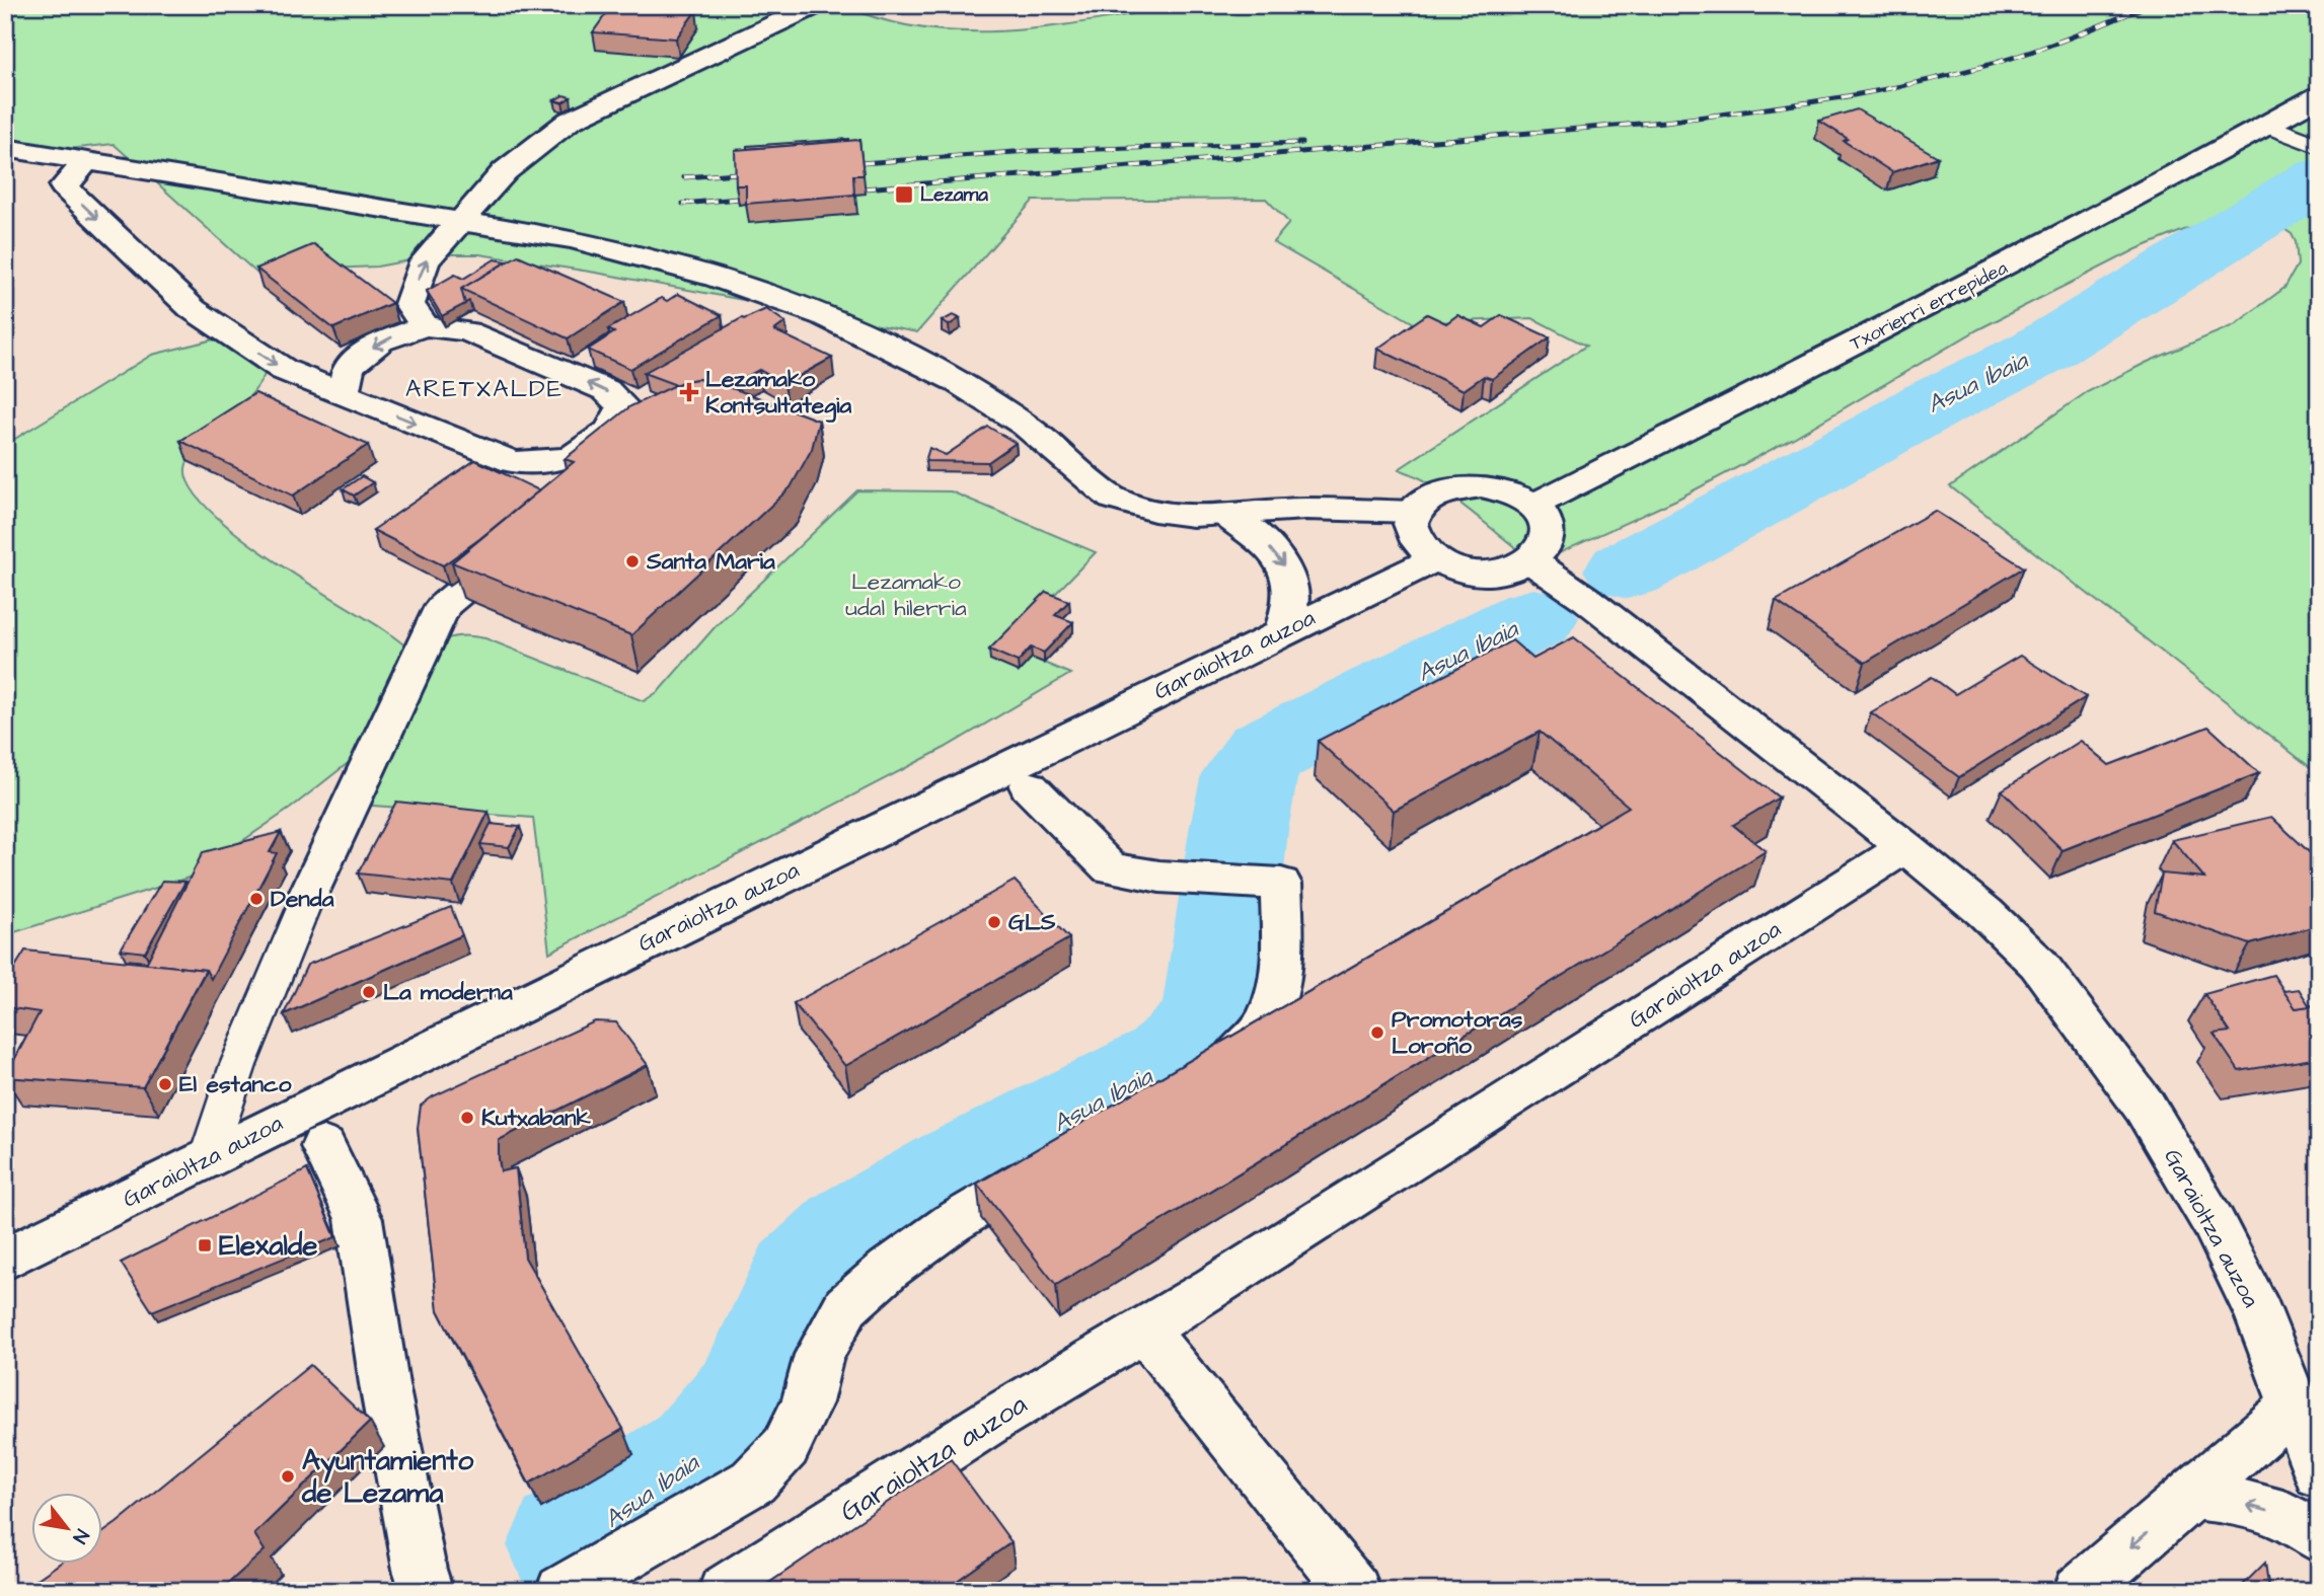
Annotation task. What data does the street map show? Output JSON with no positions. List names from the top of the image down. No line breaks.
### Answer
{"streets":{"street":["Txorierri errepidea","Garaioltza auzoa"]},"crossings":[["Txorierri errepidea","Garaioltza auzoa"]],"districts":["ARETXALDE"],"water":["Asua Ibaia"],"parks":["Lezamako udal hilerria"],"places":{"transit":["Lezama","Elexalde"],"health":["Lezamako Kontsultategia"],"other":["Santa Maria","Denda","GLS","La moderna","Promotoras Loroño","El estanco","Kutxabank","Ayuntamiento de Lezama"]},"north":"bottom right"}
